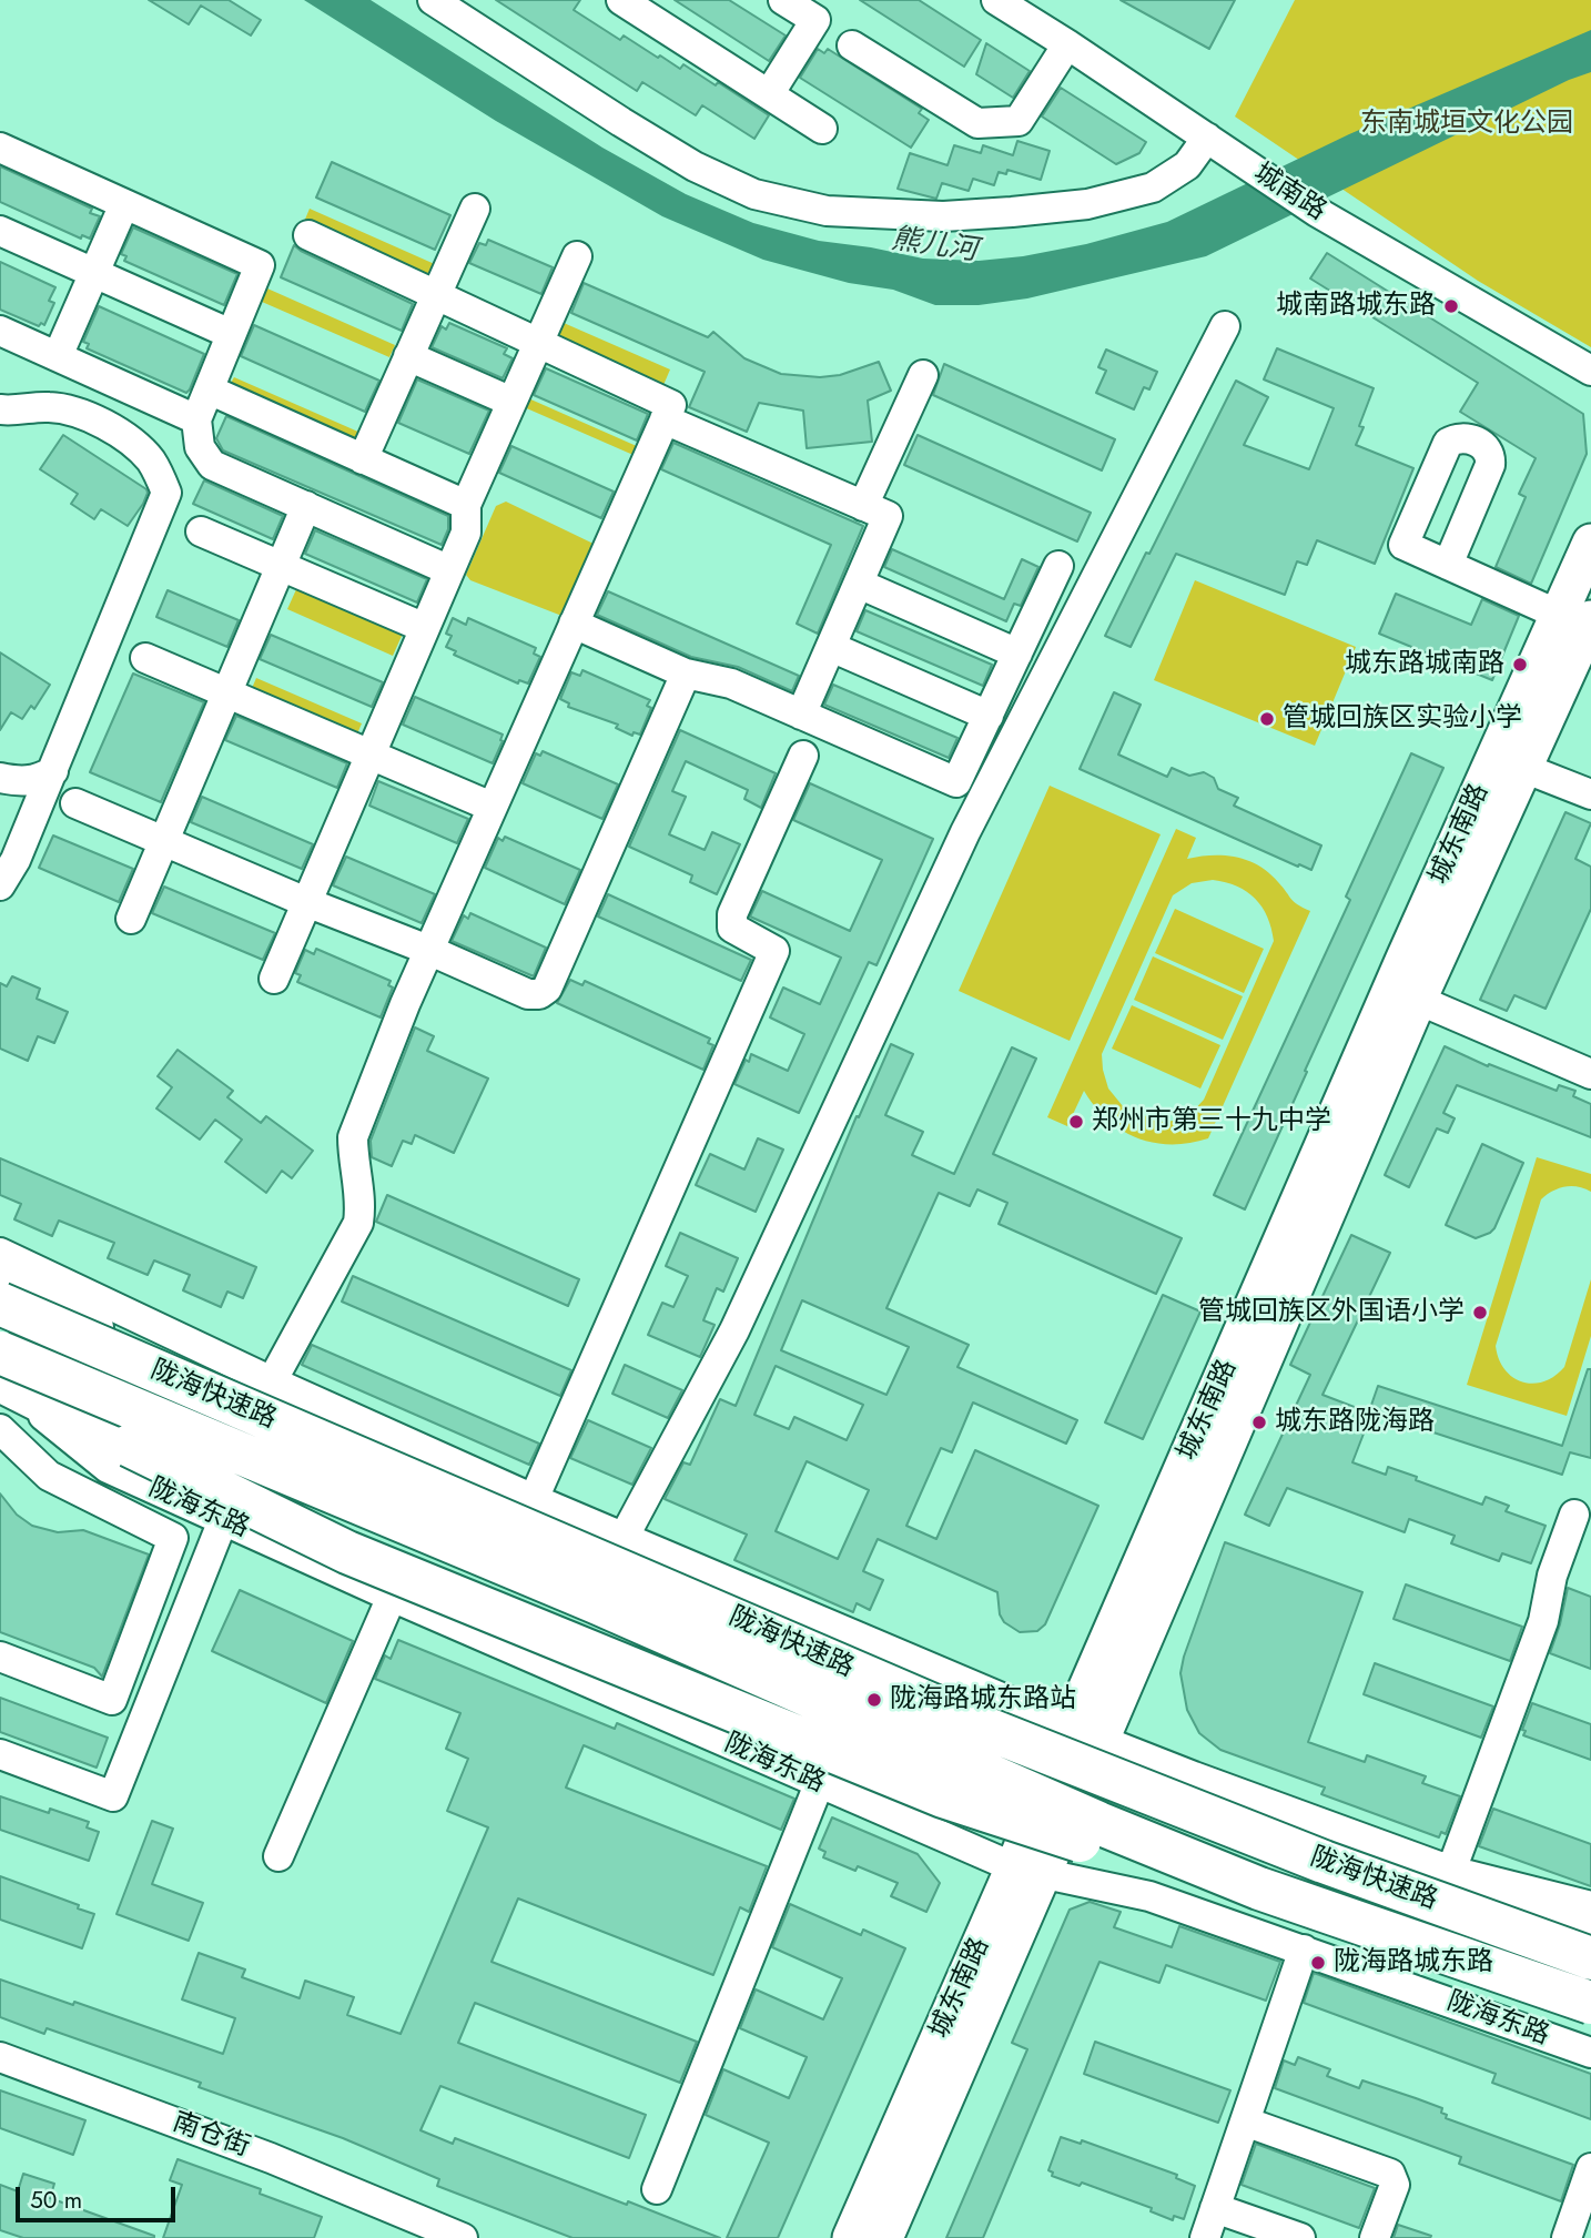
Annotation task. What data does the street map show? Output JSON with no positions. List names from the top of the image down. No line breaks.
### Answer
{"streets":{"highway":["陇海快速路"],"main road":["城东南路"],"street":["城南路","陇海东路","南仓街"]},"crossings":[["城东南路","陇海东路"],["陇海快速路","陇海东路"]],"water":["熊儿河"],"parks":["东南城垣文化公园"],"places":["城南路城东路","城东路城南路","管城回族区实验小学","郑州市第三十九中学","管城回族区外国语小学","城东路陇海路","陇海路城东路站","陇海路城东路"],"scale_bar":"50 m"}
